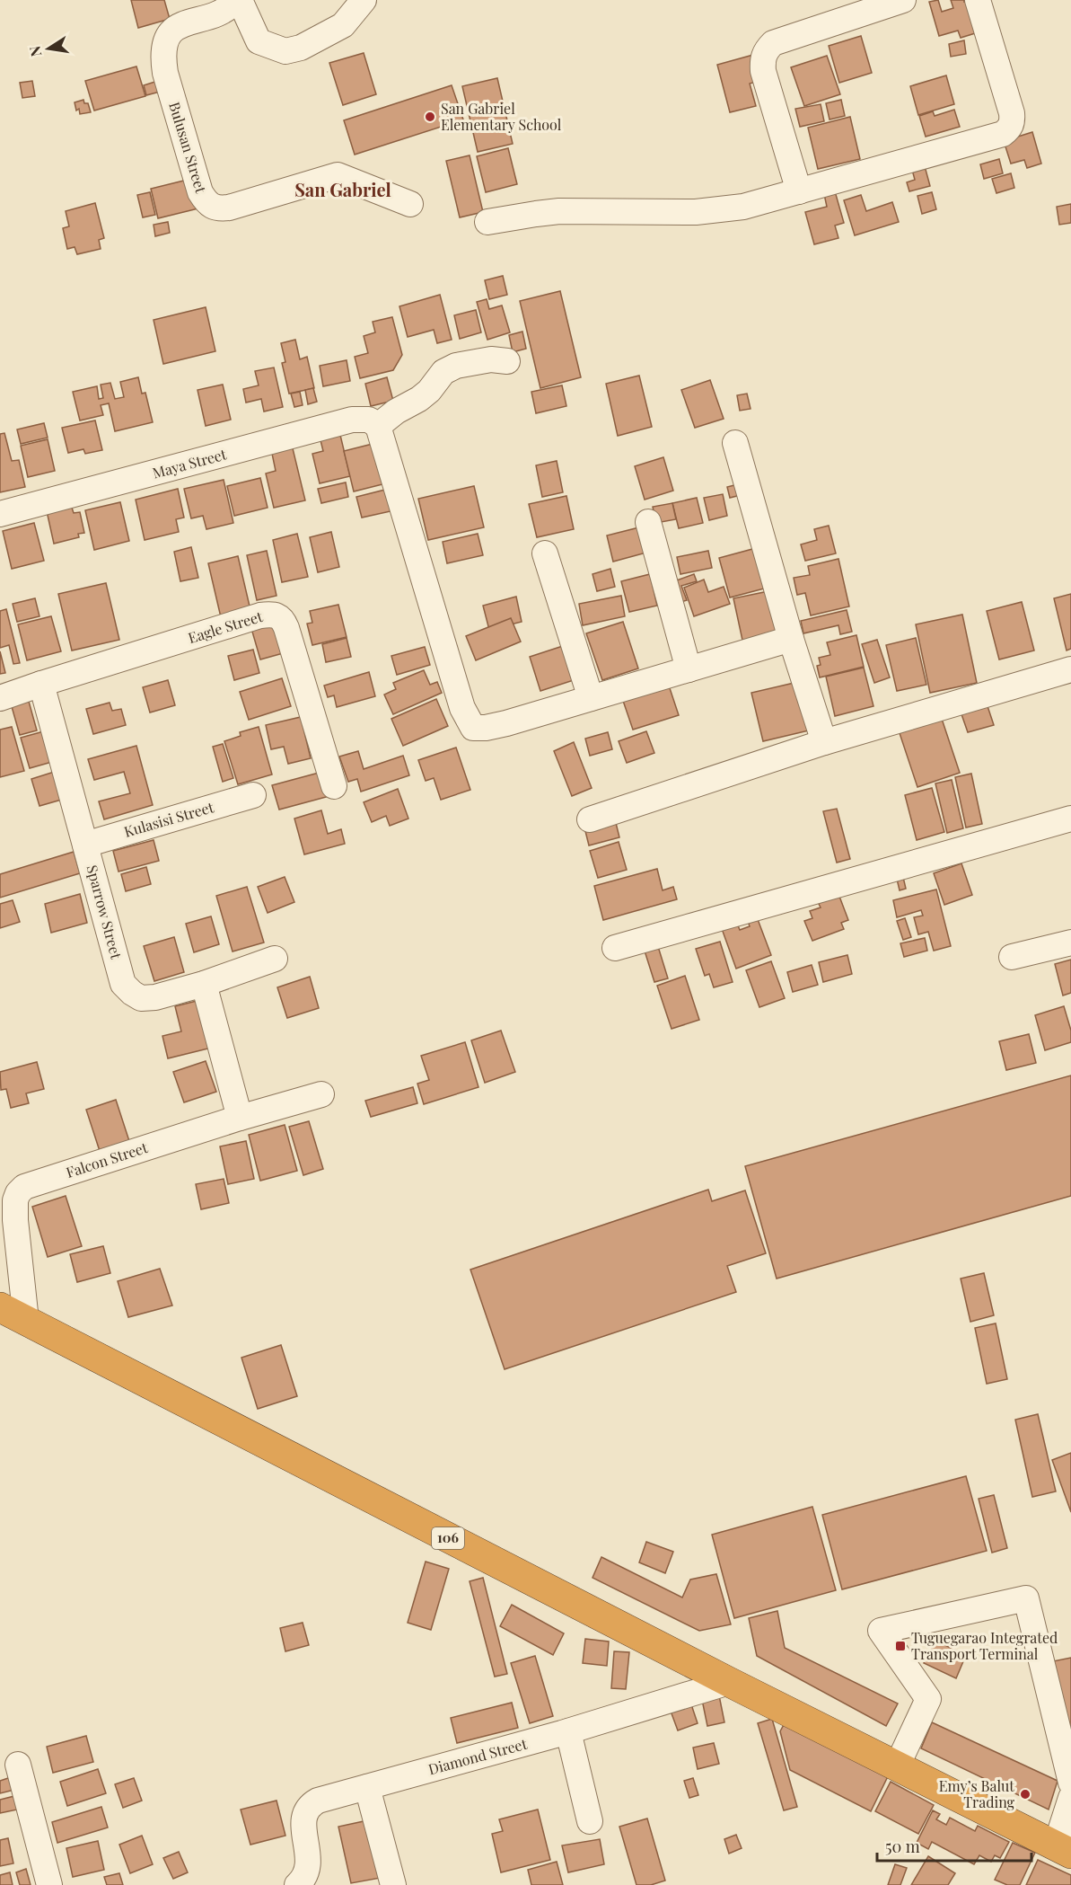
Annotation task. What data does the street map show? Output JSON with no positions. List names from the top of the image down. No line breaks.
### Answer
{"streets":{"highway":["106"],"street":["Bulusan Street","Maya Street","Eagle Street","Kulasisi Street","Sparrow Street","Falcon Street","Diamond Street"]},"crossings":[["Eagle Street","Sparrow Street"],["Kulasisi Street","Sparrow Street"],["Falcon Street","106"],["106","Diamond Street"]],"districts":["San Gabriel"],"places":{"other":["San Gabriel Elementary School","Emy’s Balut Trading"],"transit":["Tuguegarao Integrated Transport Terminal"]},"scale_bar":"50 m","north":"left"}
